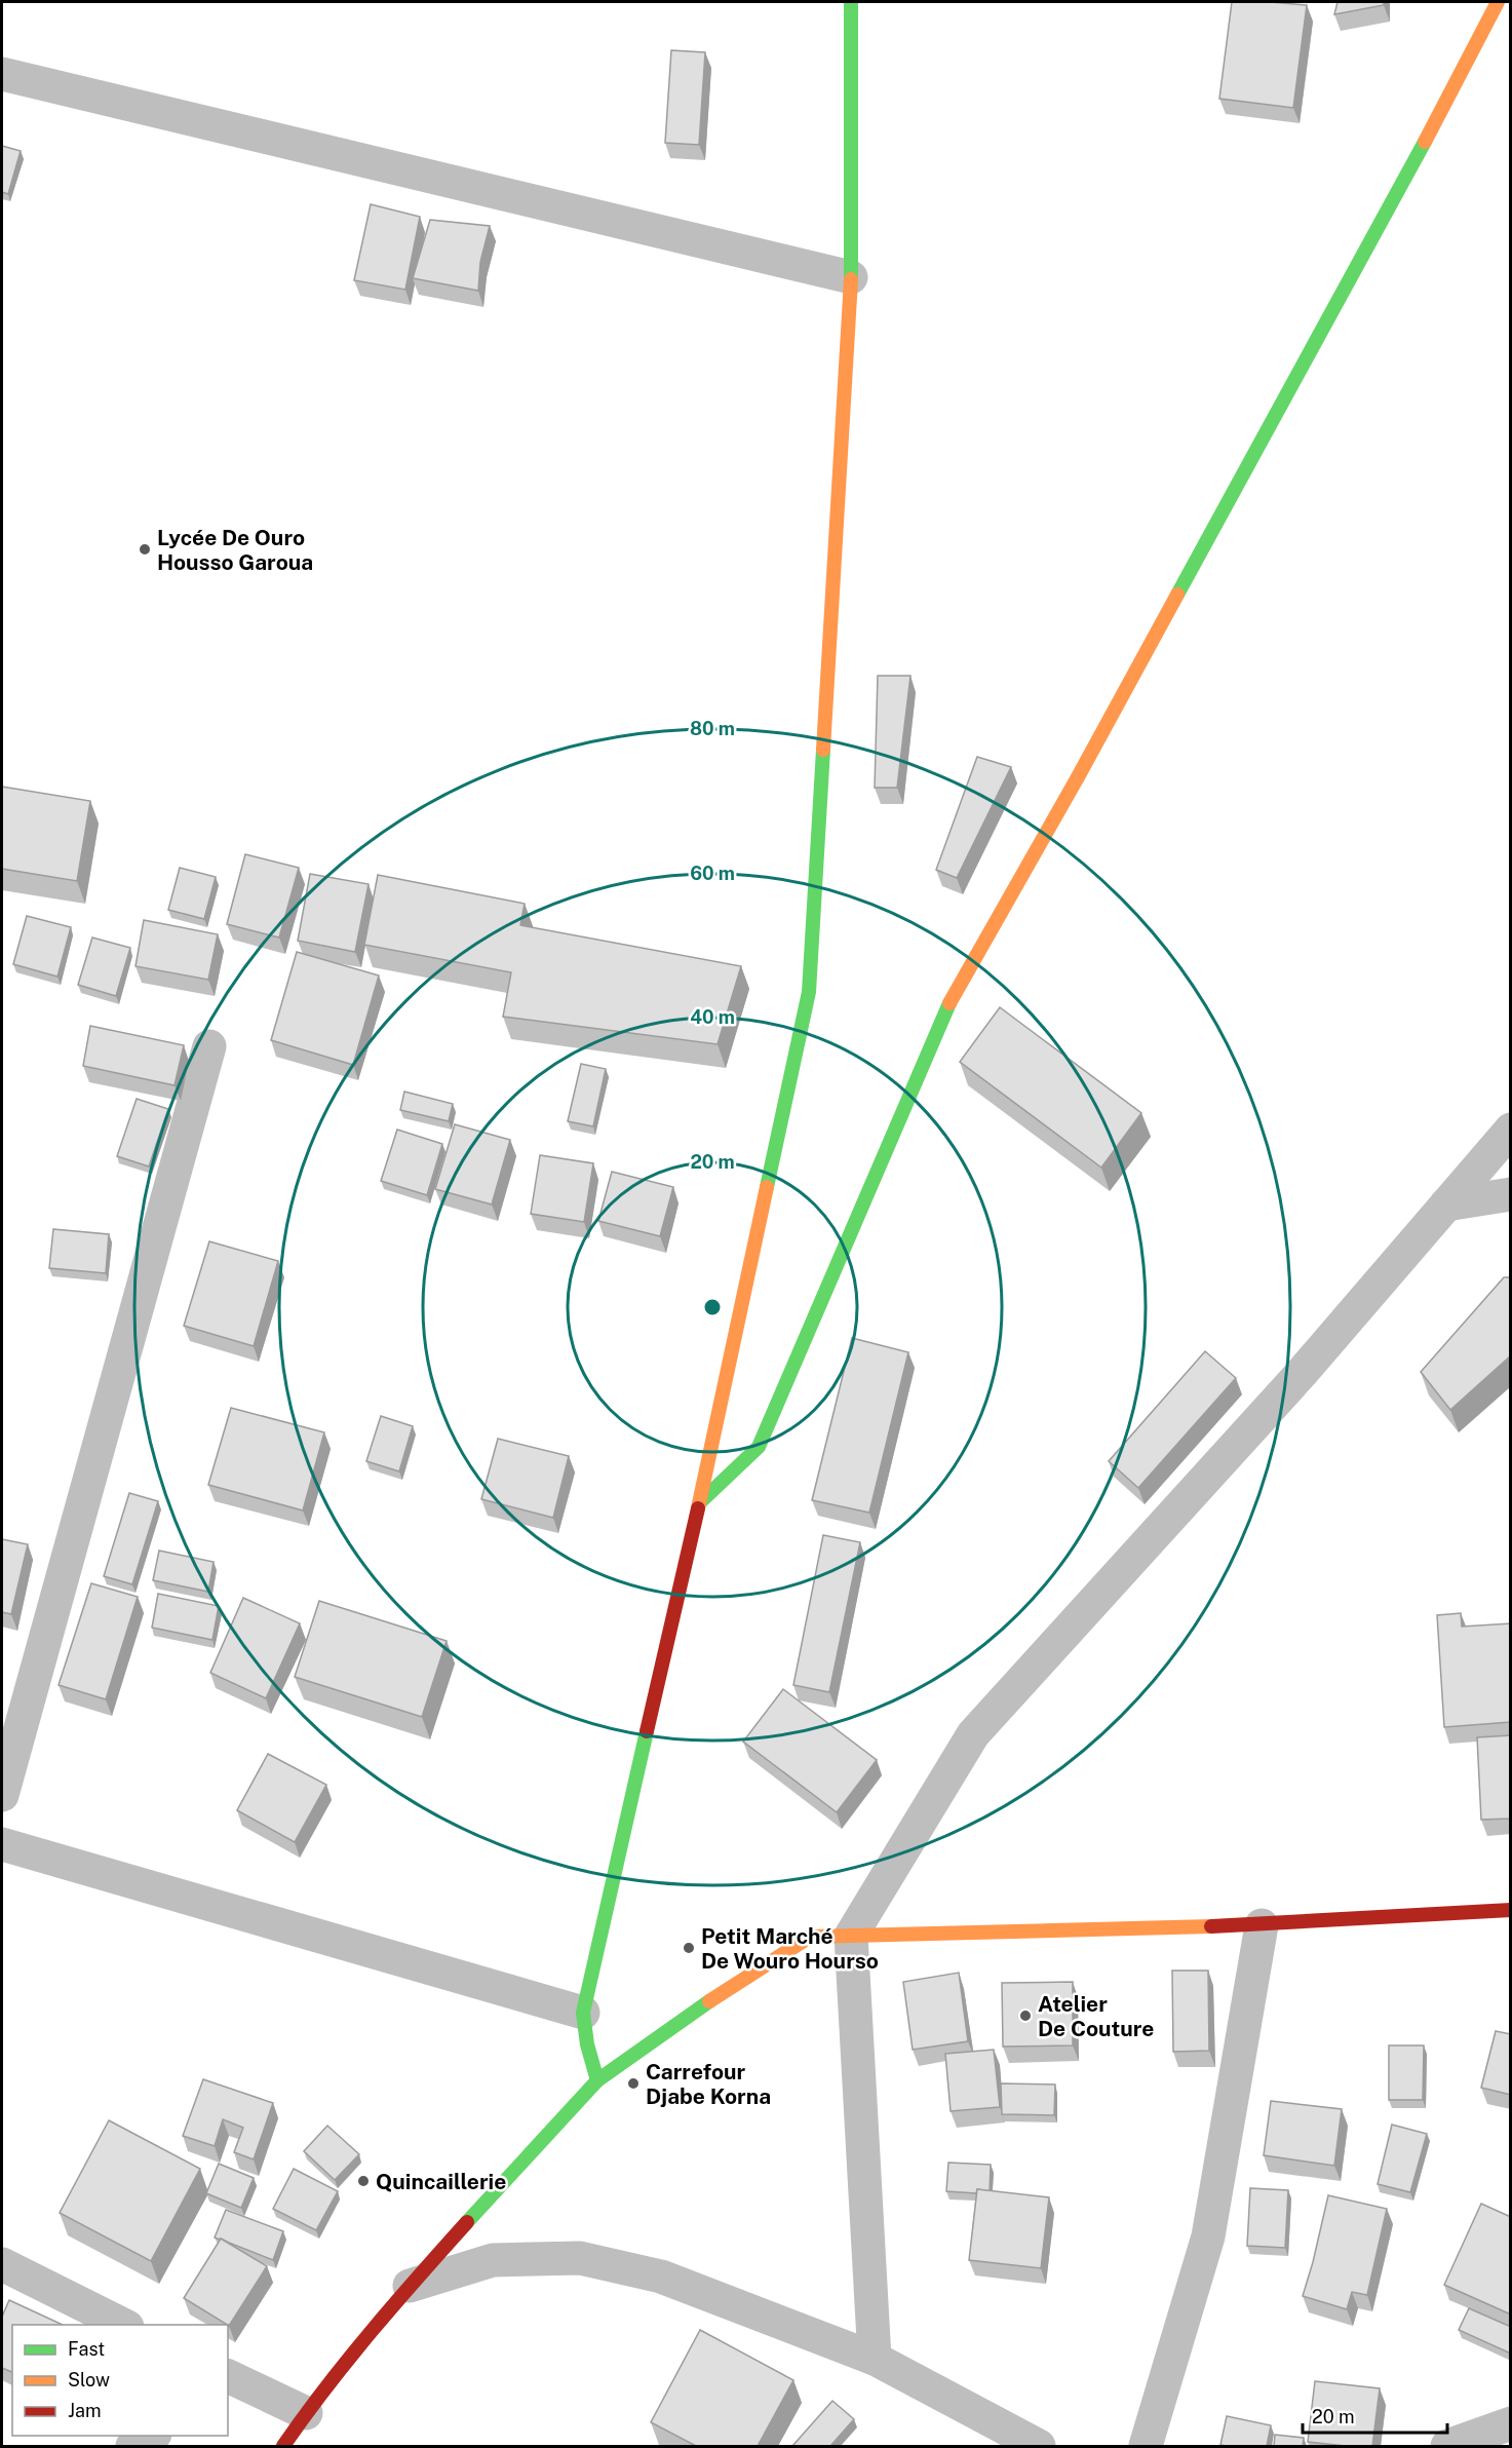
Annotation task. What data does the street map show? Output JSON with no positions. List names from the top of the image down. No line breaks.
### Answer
{"places":["Lycée De Ouro Housso Garoua","Petit Marché De Wouro Hourso","Atelier De Couture","Carrefour Djabe Korna","Quincaillerie"],"legend":["Fast","Slow","Jam"],"scale_bar":"20 m","rings":["80 m","60 m","40 m","20 m"]}
